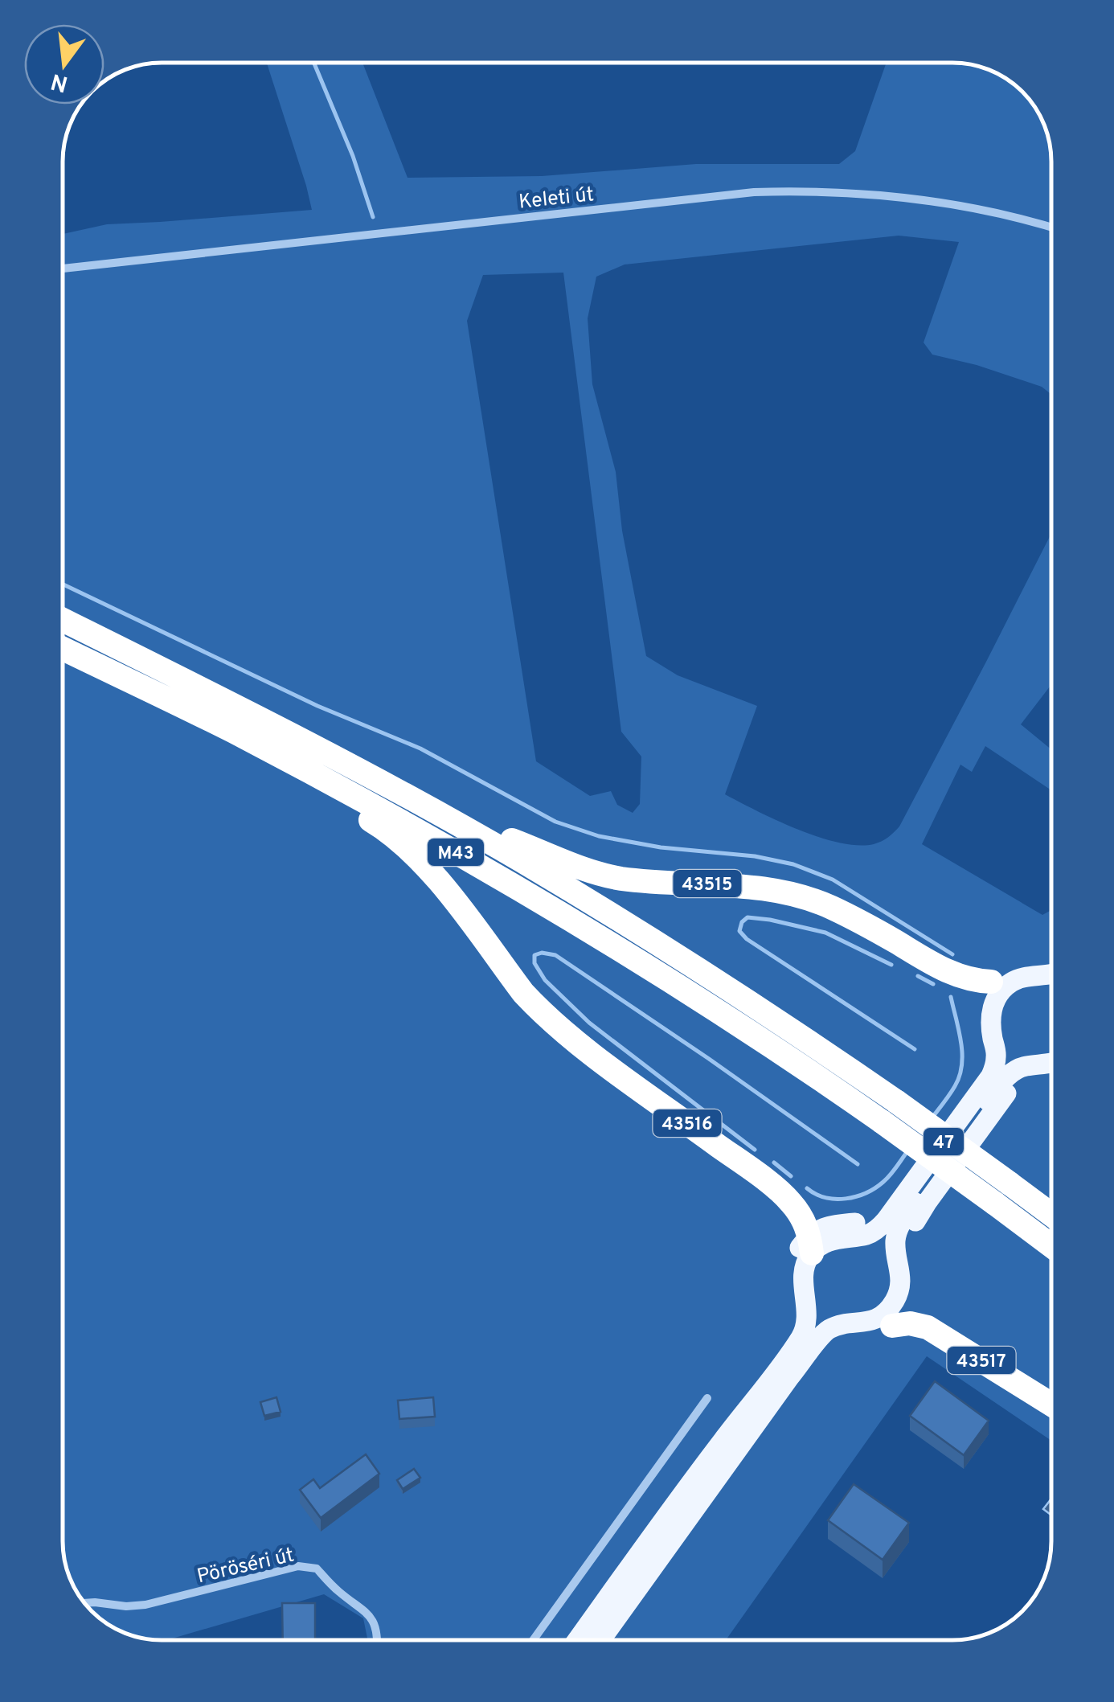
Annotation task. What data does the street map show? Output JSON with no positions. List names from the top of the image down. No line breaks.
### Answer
{"streets":{"highway":["M43","43515","43516","43517"],"main road":["47"],"street":["Keleti út","Pöröséri út"]},"crossings":[["M43","43515"],["M43","43516"],["43515","47"],["43516","47"],["47","43517"]],"north":"bottom"}
